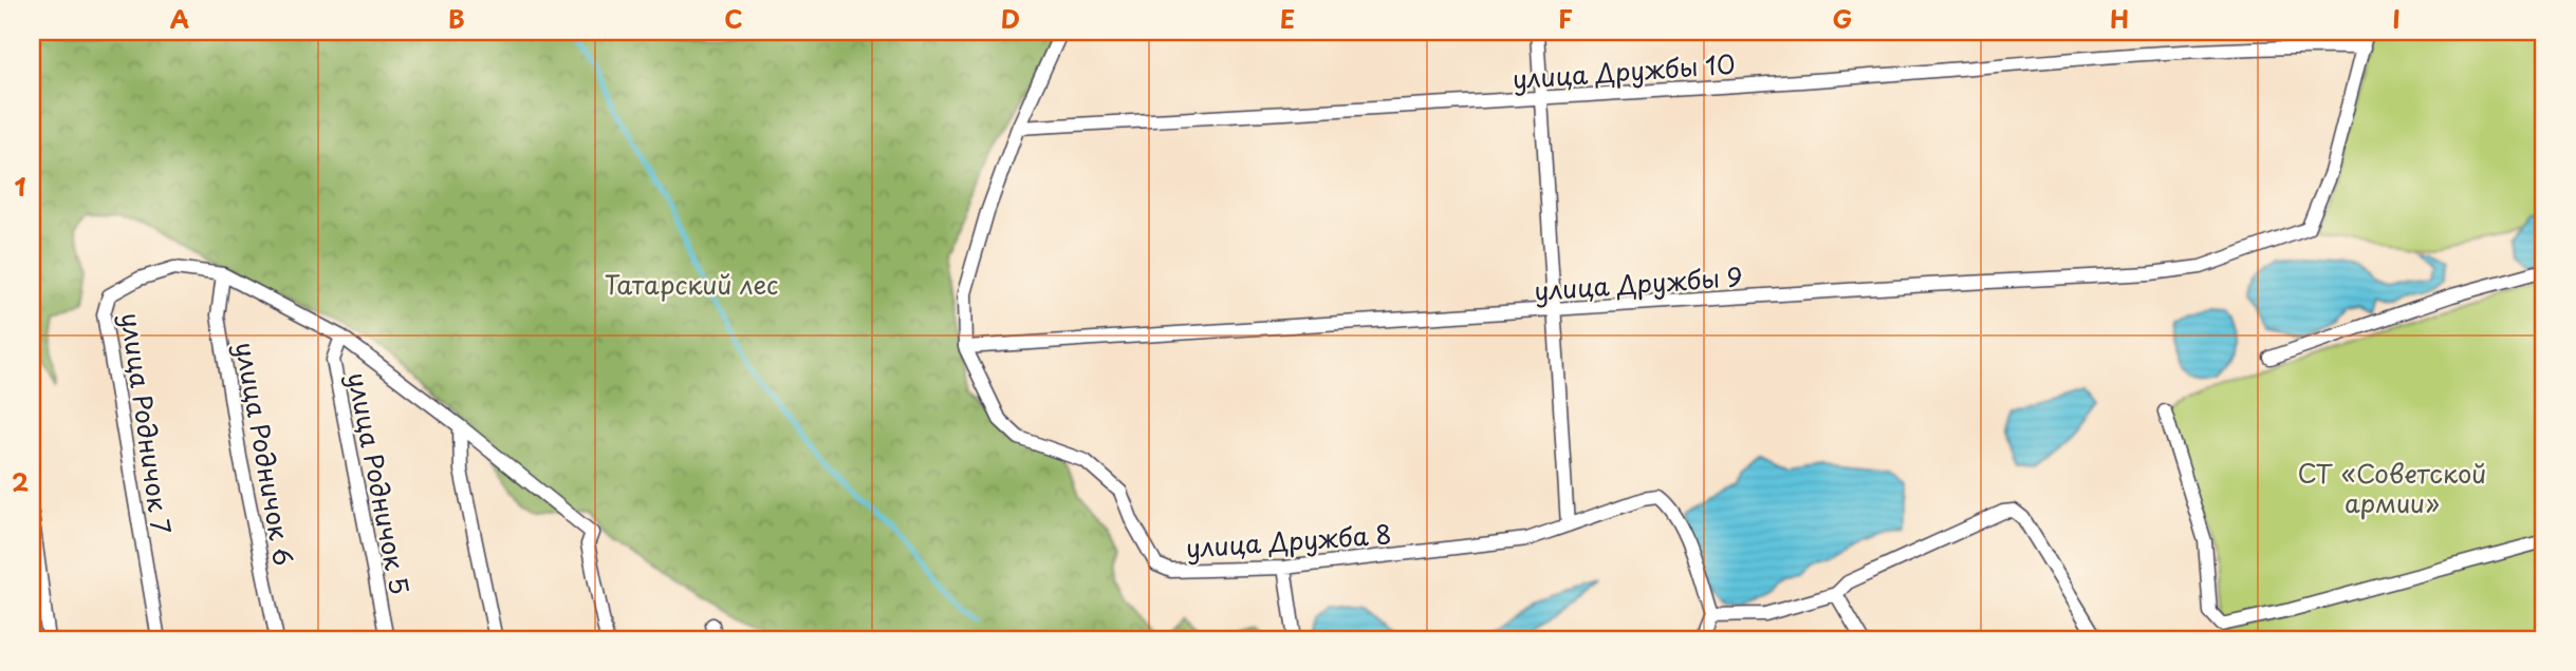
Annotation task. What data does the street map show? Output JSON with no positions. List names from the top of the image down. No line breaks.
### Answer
{"streets":{"street":["улица Дружбы 10","улица Дружбы 9","улица Родничок 7","улица Родничок 6","улица Родничок 5","улица Дружба 8"]},"crossings":[["улица Дружбы 10","улица Дружбы 9"],["улица Дружбы 10","улица Дружба 8"],["улица Дружбы 9","улица Дружба 8"],["улица Родничок 7","улица Родничок 6"],["улица Родничок 7","улица Родничок 5"]],"parks":["Татарский лес","СТ «Советской армии»"],"grid":{"columns":["A","B","C","D","E","F","G","H","I"],"rows":["1","2"]}}
